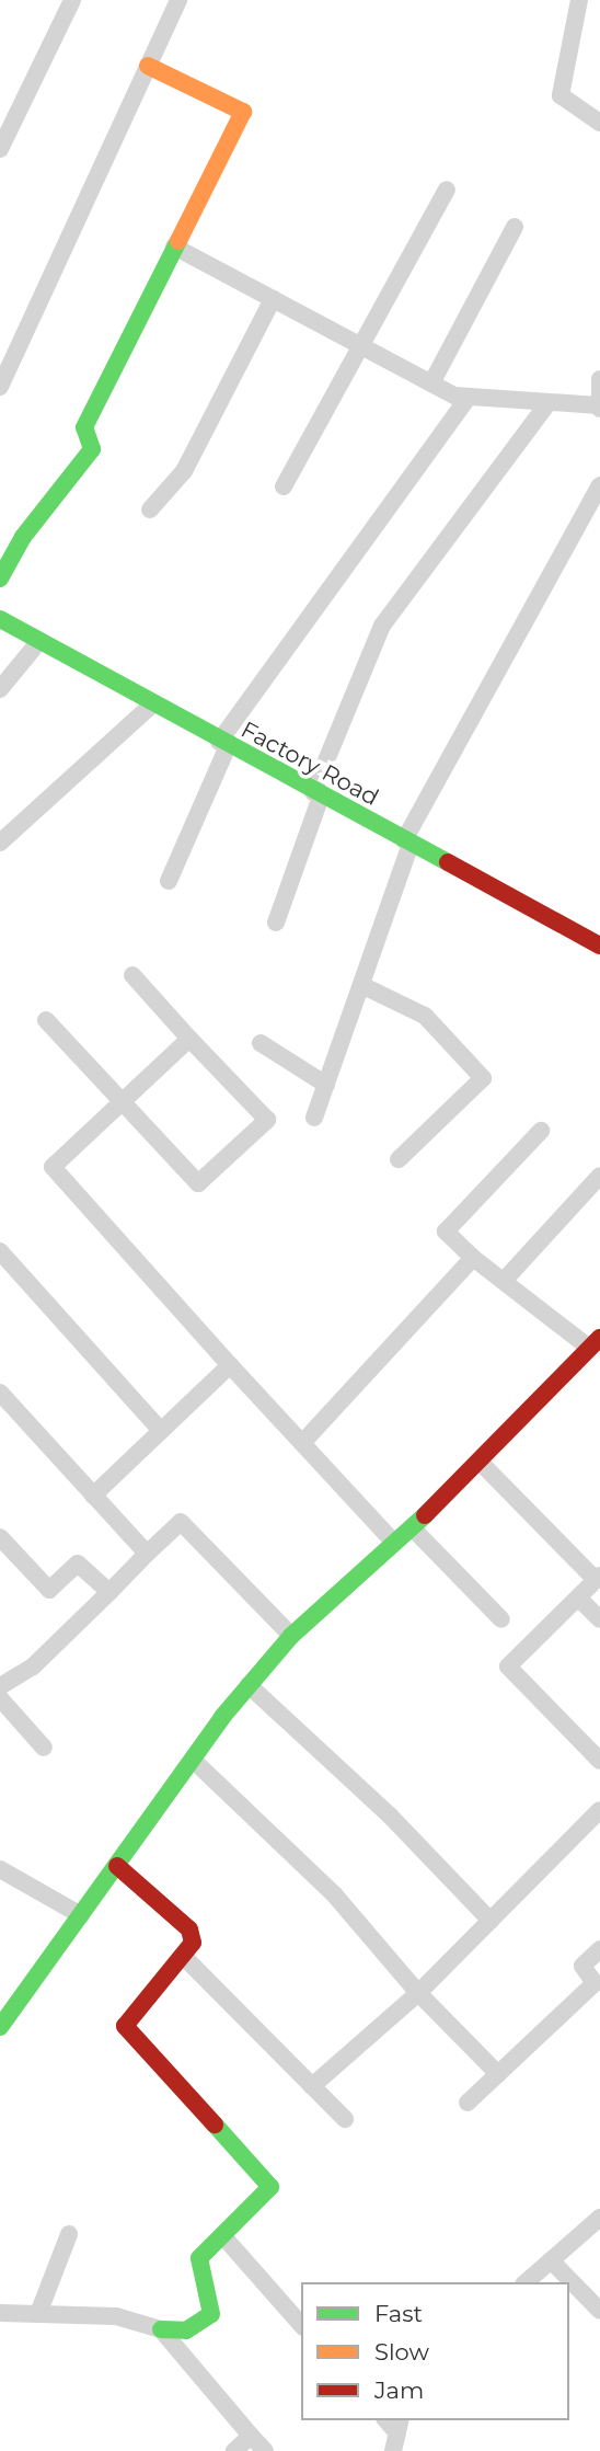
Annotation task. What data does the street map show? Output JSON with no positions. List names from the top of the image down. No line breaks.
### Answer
{"streets":{"street":["Factory Road"]},"legend":["Fast","Slow","Jam"]}
